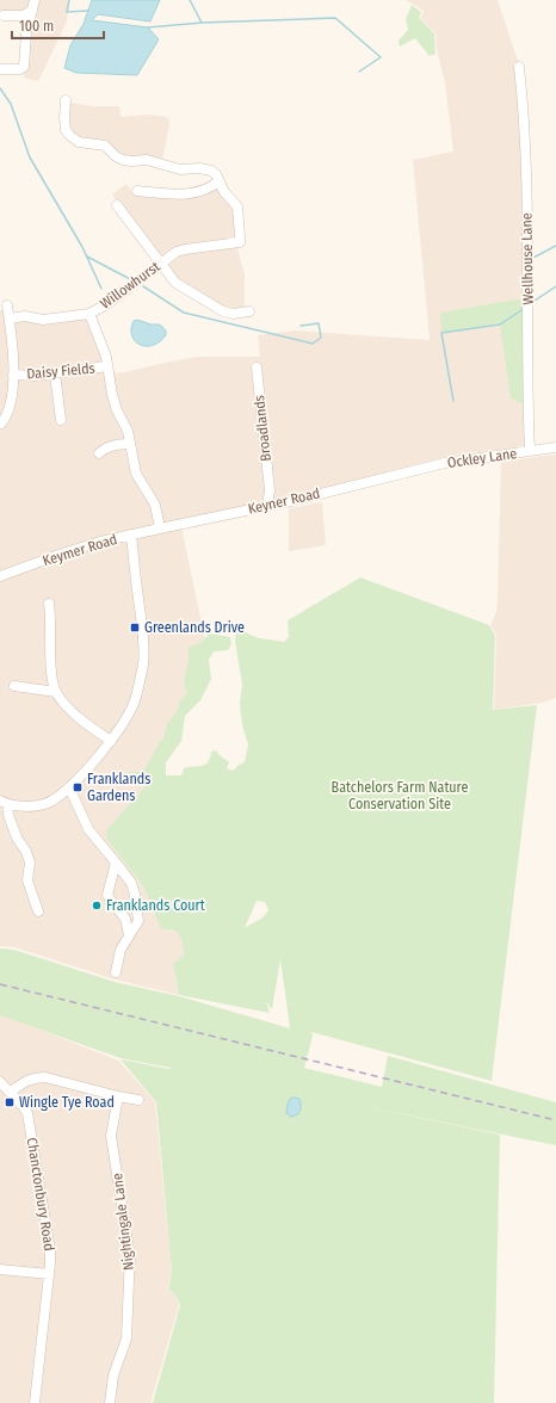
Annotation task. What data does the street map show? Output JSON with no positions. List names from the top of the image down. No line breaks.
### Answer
{"streets":{"street":["Wellhouse Lane","Willowhurst","Daisy Fields","Broadlands","Ockley Lane","Keyner Road","Keymer Road","Chanctonbury Road","Nightingale Lane"]},"crossings":[["Wellhouse Lane","Ockley Lane"],["Willowhurst","Daisy Fields"],["Willowhurst","Keyner Road"],["Willowhurst","Keymer Road"],["Broadlands","Keyner Road"],["Ockley Lane","Keyner Road"],["Keyner Road","Keymer Road"]],"parks":["Batchelors Farm Nature Conservation Site"],"places":{"transit":["Greenlands Drive","Franklands Gardens","Wingle Tye Road"],"other":["Franklands Court"]},"scale_bar":"100 m"}
